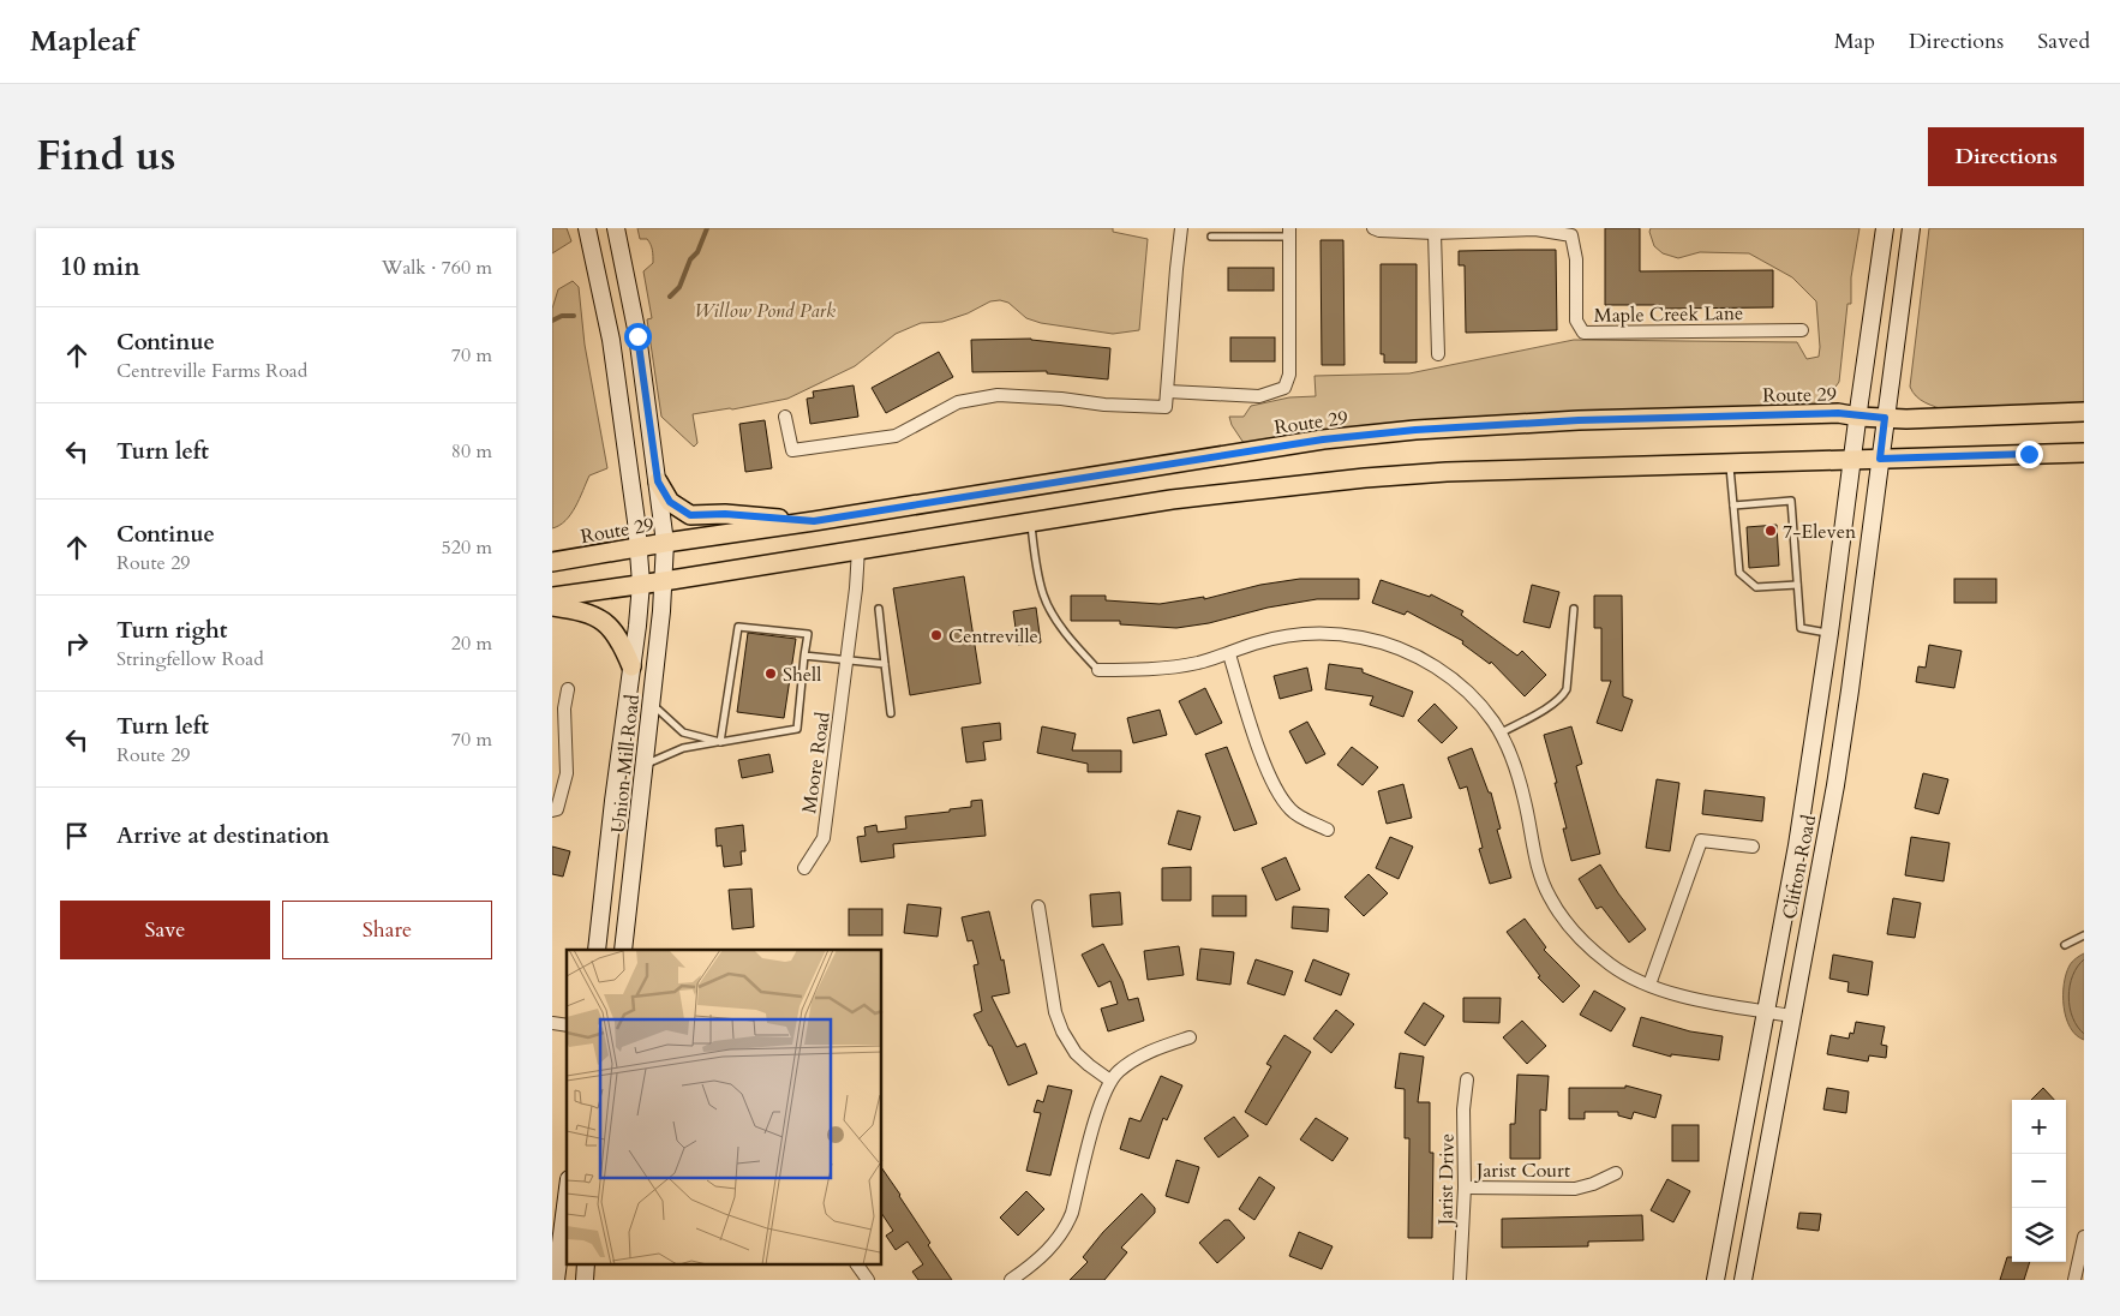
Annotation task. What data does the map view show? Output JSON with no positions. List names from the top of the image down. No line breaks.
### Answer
{"streets":{"main road":["Route 29","Union Mill Road","Clifton Road"],"street":["Maple Creek Lane","Moore Road","Jarist Court","Jarist Drive"]},"crossings":[["Route 29","Union Mill Road"],["Route 29","Clifton Road"],["Jarist Court","Jarist Drive"]],"parks":["Willow Pond Park"],"places":["7-Eleven","Centreville","Shell"],"page":{"header":"Mapleaf","nav":["Map","Directions","Saved"],"title":"Find us","buttons":["Directions",["Save","Share"]],"heading":["10 min","Walk · 760 m"],"list":[["Continue","Centreville Farms Road","70 m"],["Turn left","80 m"],["Continue","Route 29","520 m"],["Turn right","Stringfellow Road","20 m"],["Turn left","Route 29","70 m"],"Arrive at destination"],"map_buttons":["+","−"]}}
